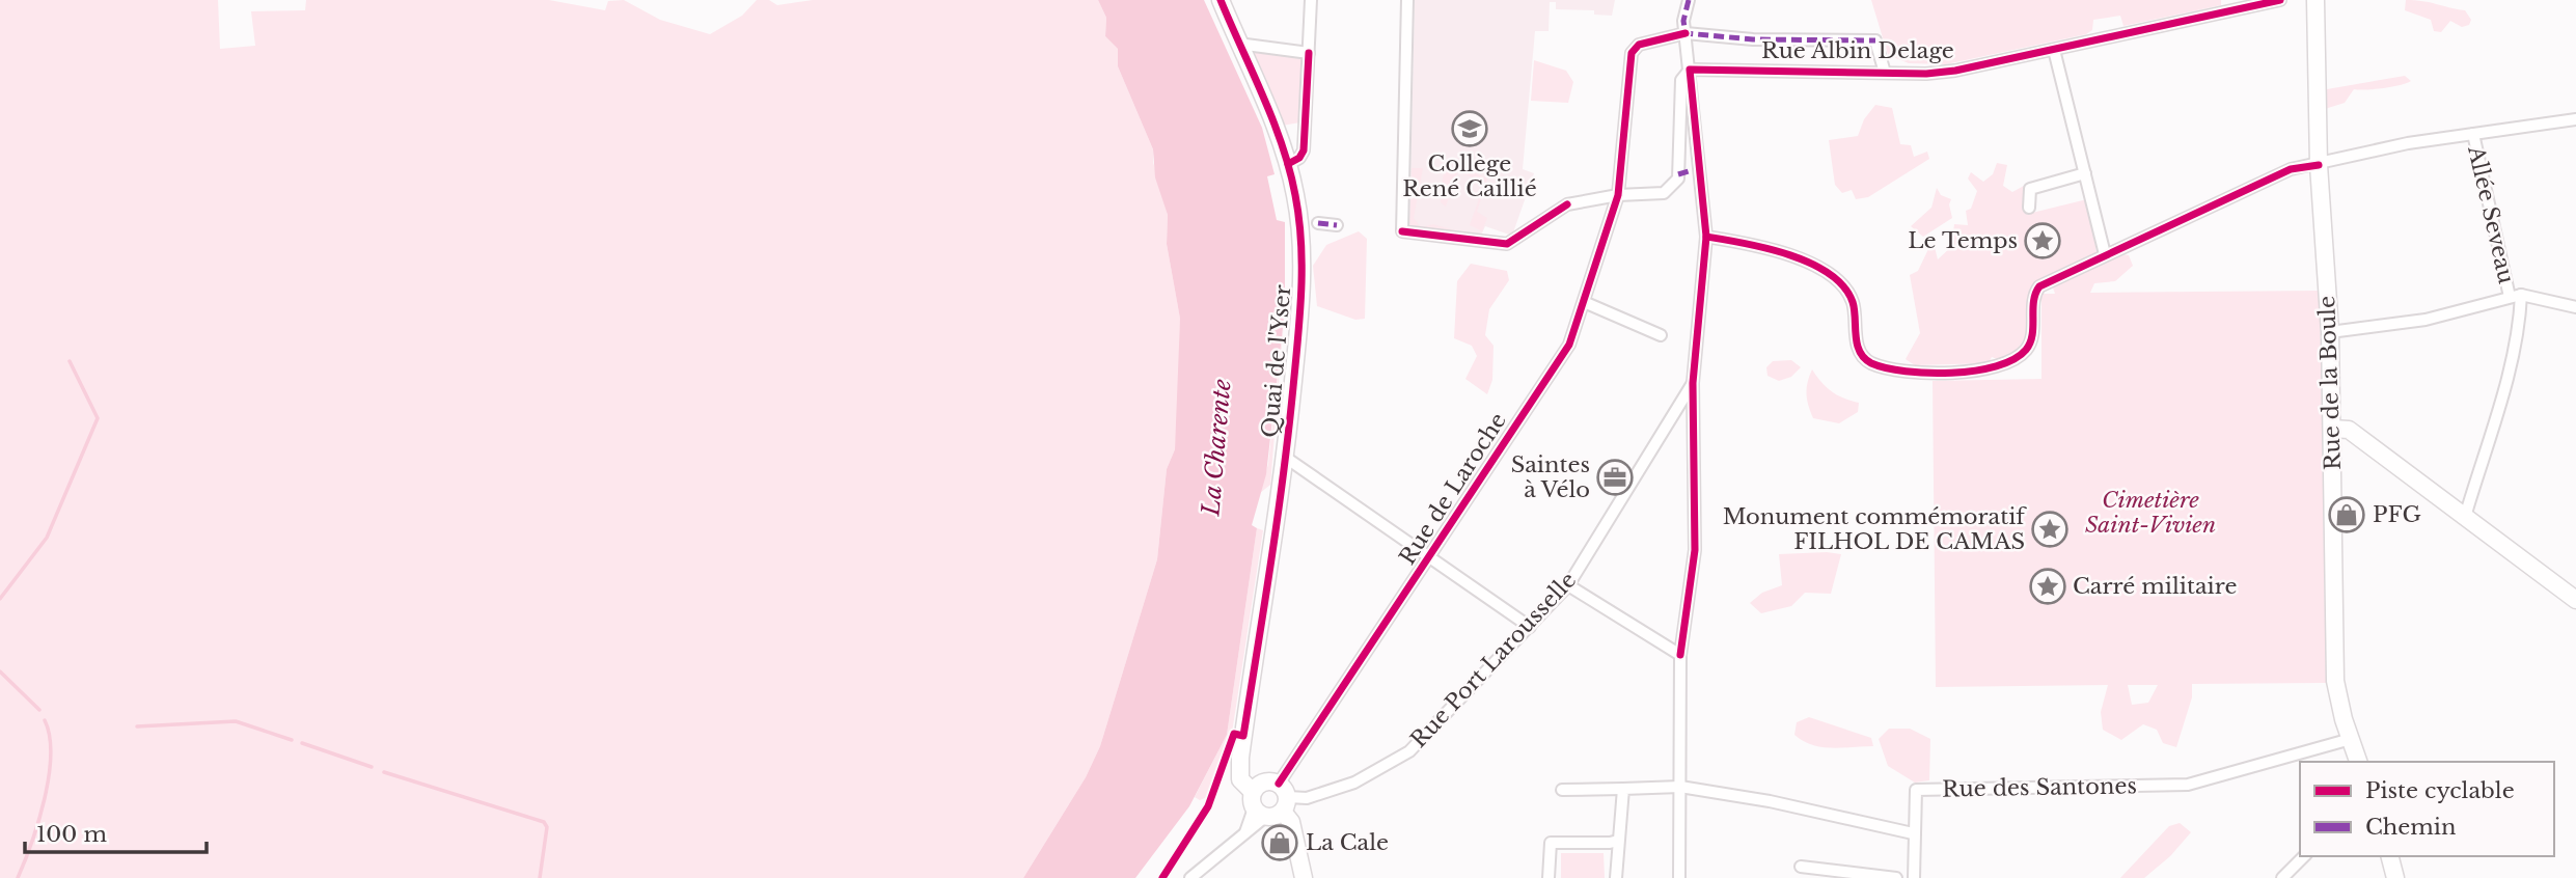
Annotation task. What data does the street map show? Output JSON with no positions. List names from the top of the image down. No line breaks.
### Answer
{"streets":{"street":["Rue Albin Delage","Allée Seveau","Quai de l'Yser","Rue de la Boule","Rue de Laroche","Rue Port Larousselle","Rue des Santones"]},"crossings":[["Rue de la Boule","Rue des Santones"],["Rue de Laroche","Rue Port Larousselle"]],"water":["La Charente"],"parks":["Cimetière Saint-Vivien"],"places":{"school or university":["Collège René Caillié"],"place":["Le Temps","Monument commémoratif FILHOL DE CAMAS","Carré militaire"],"office":["Saintes à Vélo"],"shop":["PFG","La Cale"]},"legend":["Piste cyclable","Chemin"],"scale_bar":"100 m"}
